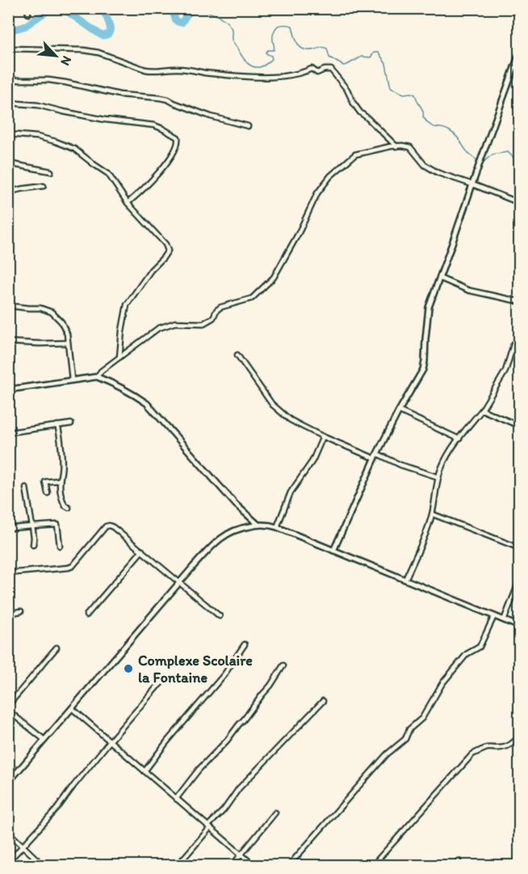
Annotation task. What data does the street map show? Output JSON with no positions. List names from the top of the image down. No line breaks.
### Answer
{"places":["Complexe Scolaire la Fontaine"],"north":"bottom right"}
